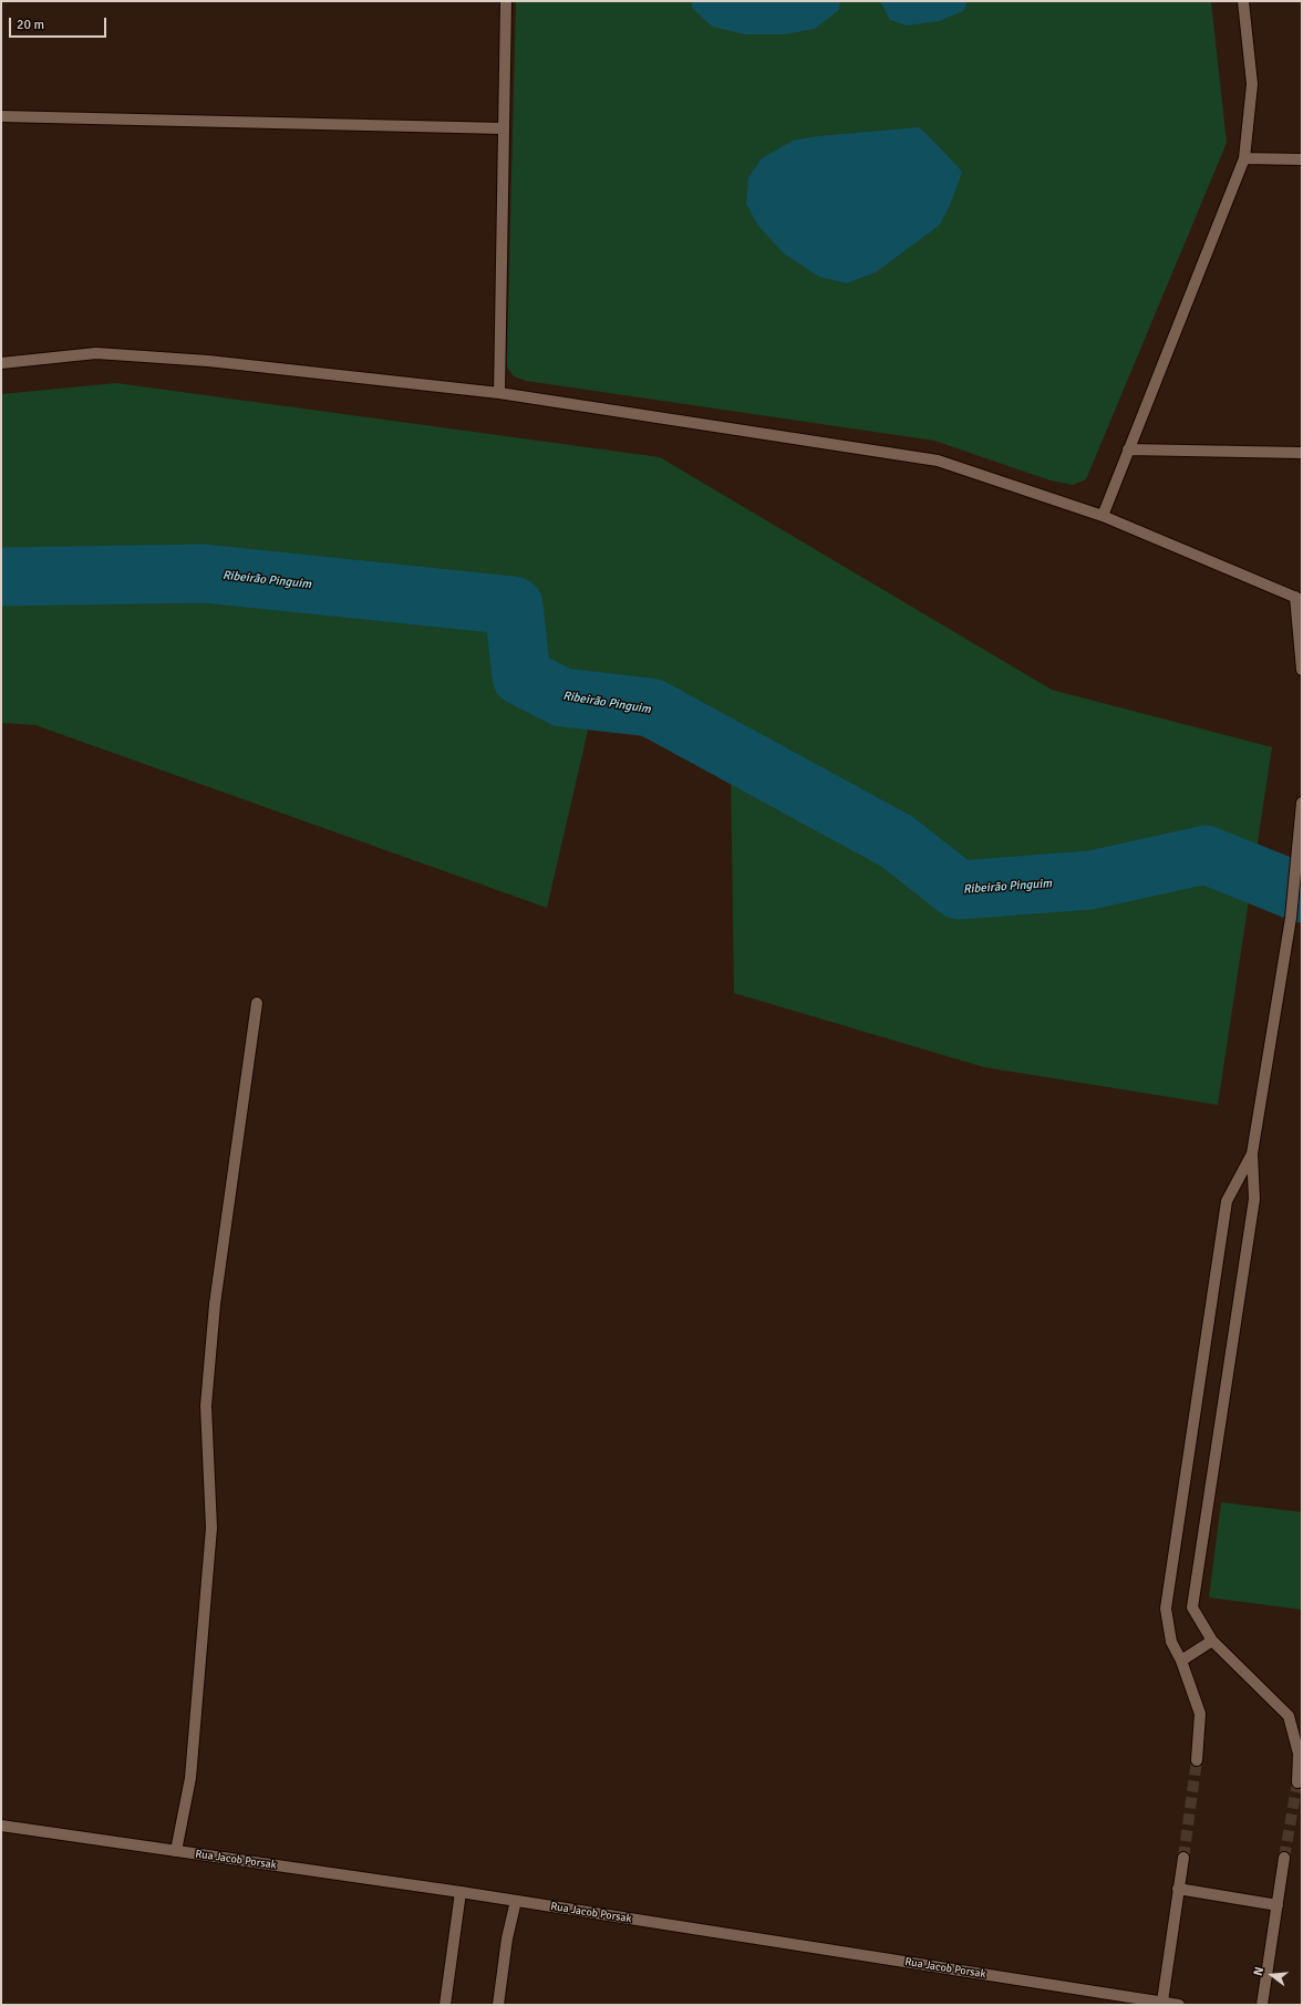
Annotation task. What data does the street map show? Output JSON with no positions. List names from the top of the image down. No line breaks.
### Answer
{"streets":{"street":["Rua Jacob Porsak"]},"water":["Ribeirão Pinguim"],"scale_bar":"20 m","north":"left"}
